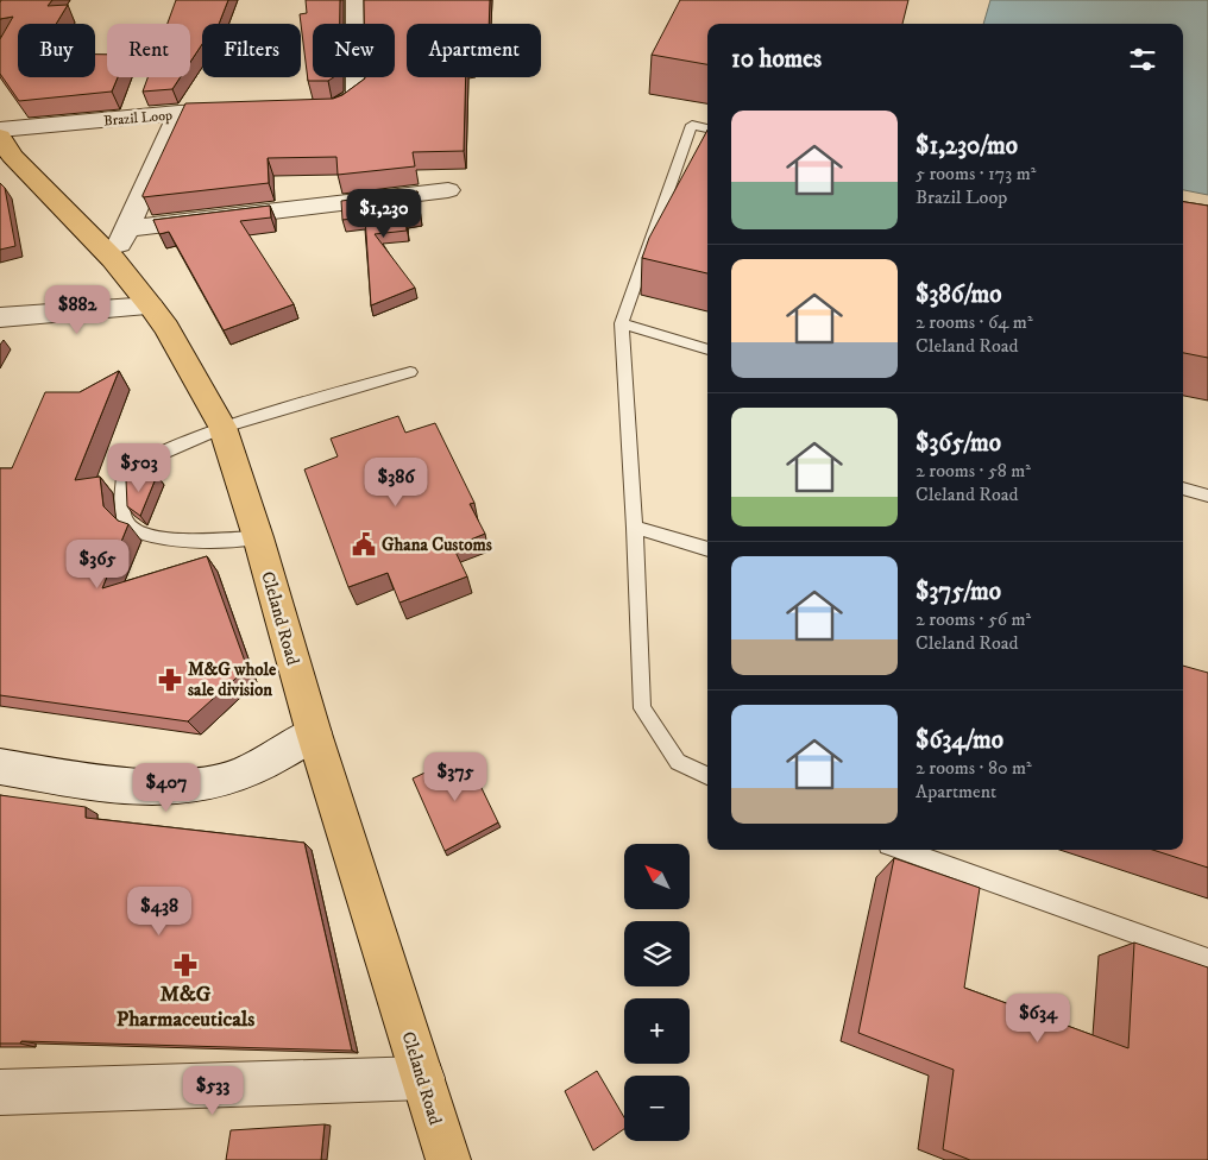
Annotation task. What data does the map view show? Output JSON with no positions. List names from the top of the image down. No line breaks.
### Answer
{"streets":{"main road":["Cleland Road"],"street":["Brazil Loop"]},"places":{"public building":["Ghana Customs"],"pharmacy":["M&G whole sale division","M&G Pharmaceuticals"]},"north":"top left","page":{"chip":["Buy","Rent","Filters","New","Apartment"],"heading":"10 homes","list":[{"name":"$1,230/mo","note":"5 rooms · 173 m² · Brazil Loop"},{"name":"$386/mo","note":"2 rooms · 64 m² · Cleland Road"},{"name":"$365/mo","note":"2 rooms · 58 m² · Cleland Road"},{"name":"$375/mo","note":"2 rooms · 56 m² · Cleland Road"},{"name":"$634/mo","note":"2 rooms · 80 m² · Apartment"}],"price":["$1,230","$882","$503","$386","$365","$375","$407","$438","$634","$533"],"map_buttons":["+","−"]}}
